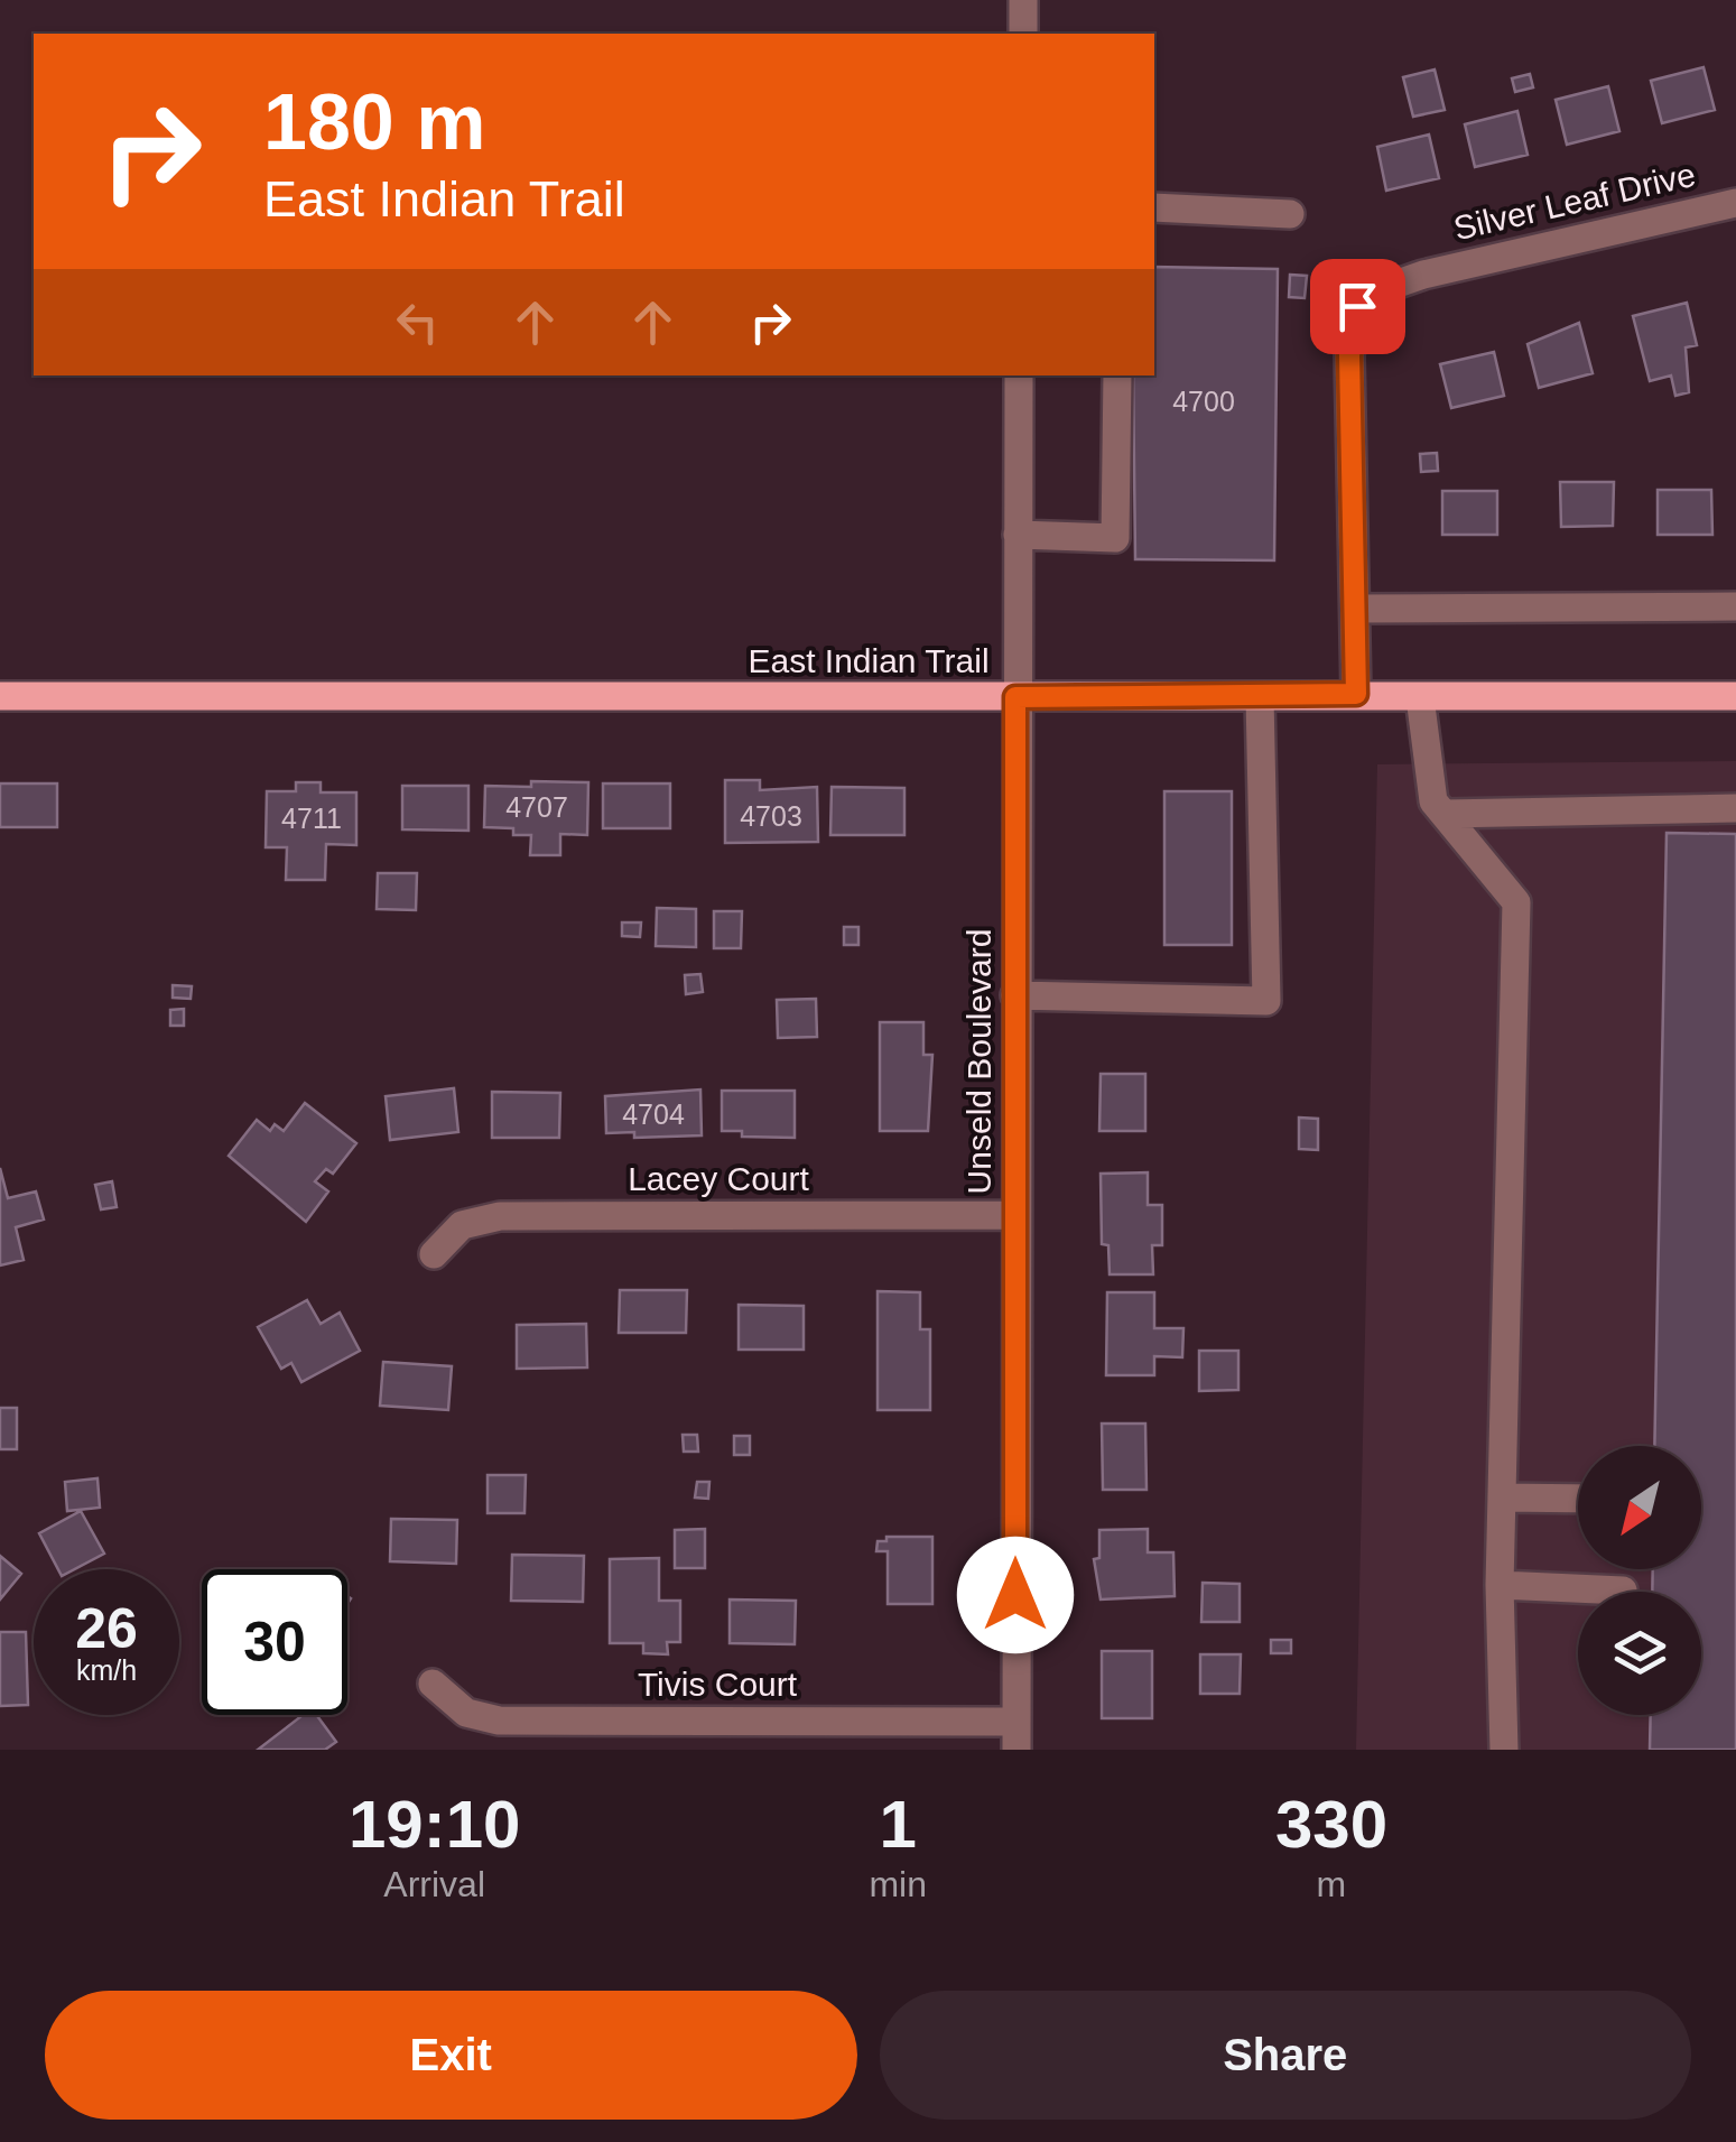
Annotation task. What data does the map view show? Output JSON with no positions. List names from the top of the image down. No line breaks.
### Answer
{"streets":{"main road":["East Indian Trail"],"street":["Silver Leaf Drive","Unseld Boulevard","Lacey Court","Tivis Court"]},"crossings":[["Silver Leaf Drive","East Indian Trail"],["East Indian Trail","Unseld Boulevard"],["Unseld Boulevard","Lacey Court"],["Unseld Boulevard","Tivis Court"]],"house_numbers":["4700","4707","4703","4711","4704"],"north":"bottom left","page":{"turn":["180 m","East Indian Trail"],"speed":"26 km/h","limit":"30","eta":["19:10","Arrival","1","min","330","m"],"buttons":["Exit","Share"]}}
